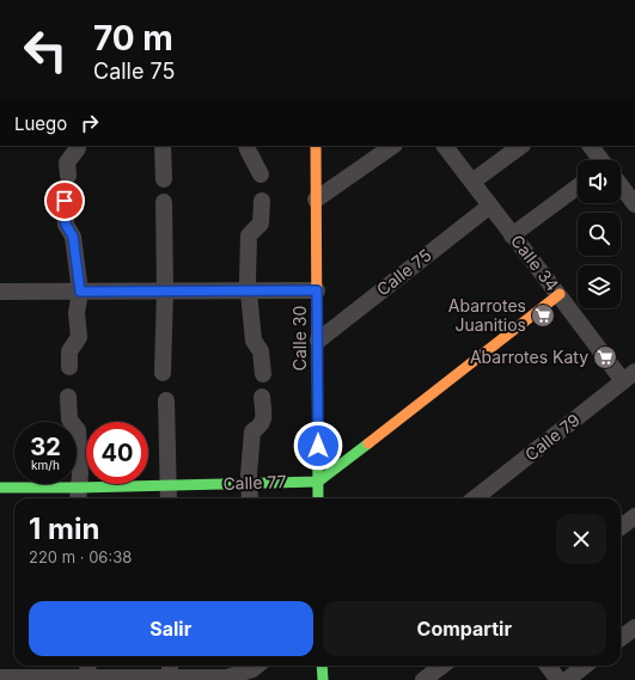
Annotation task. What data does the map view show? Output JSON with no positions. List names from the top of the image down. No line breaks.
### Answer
{"streets":{"street":["Calle 34","Calle 75","Calle 30","Calle 79","Calle 77"]},"crossings":[["Calle 34","Calle 75"],["Calle 34","Calle 79"],["Calle 75","Calle 30"],["Calle 30","Calle 77"]],"places":{"supermarket":["Abarrotes Juanitios","Abarrotes Katy"]},"page":{"turn":["70 m","Calle 75"],"then":"Luego","speed":"32 km/h","limit":"40","heading":["1 min","220 m · 06:38"],"buttons":["Salir","Compartir"]}}
